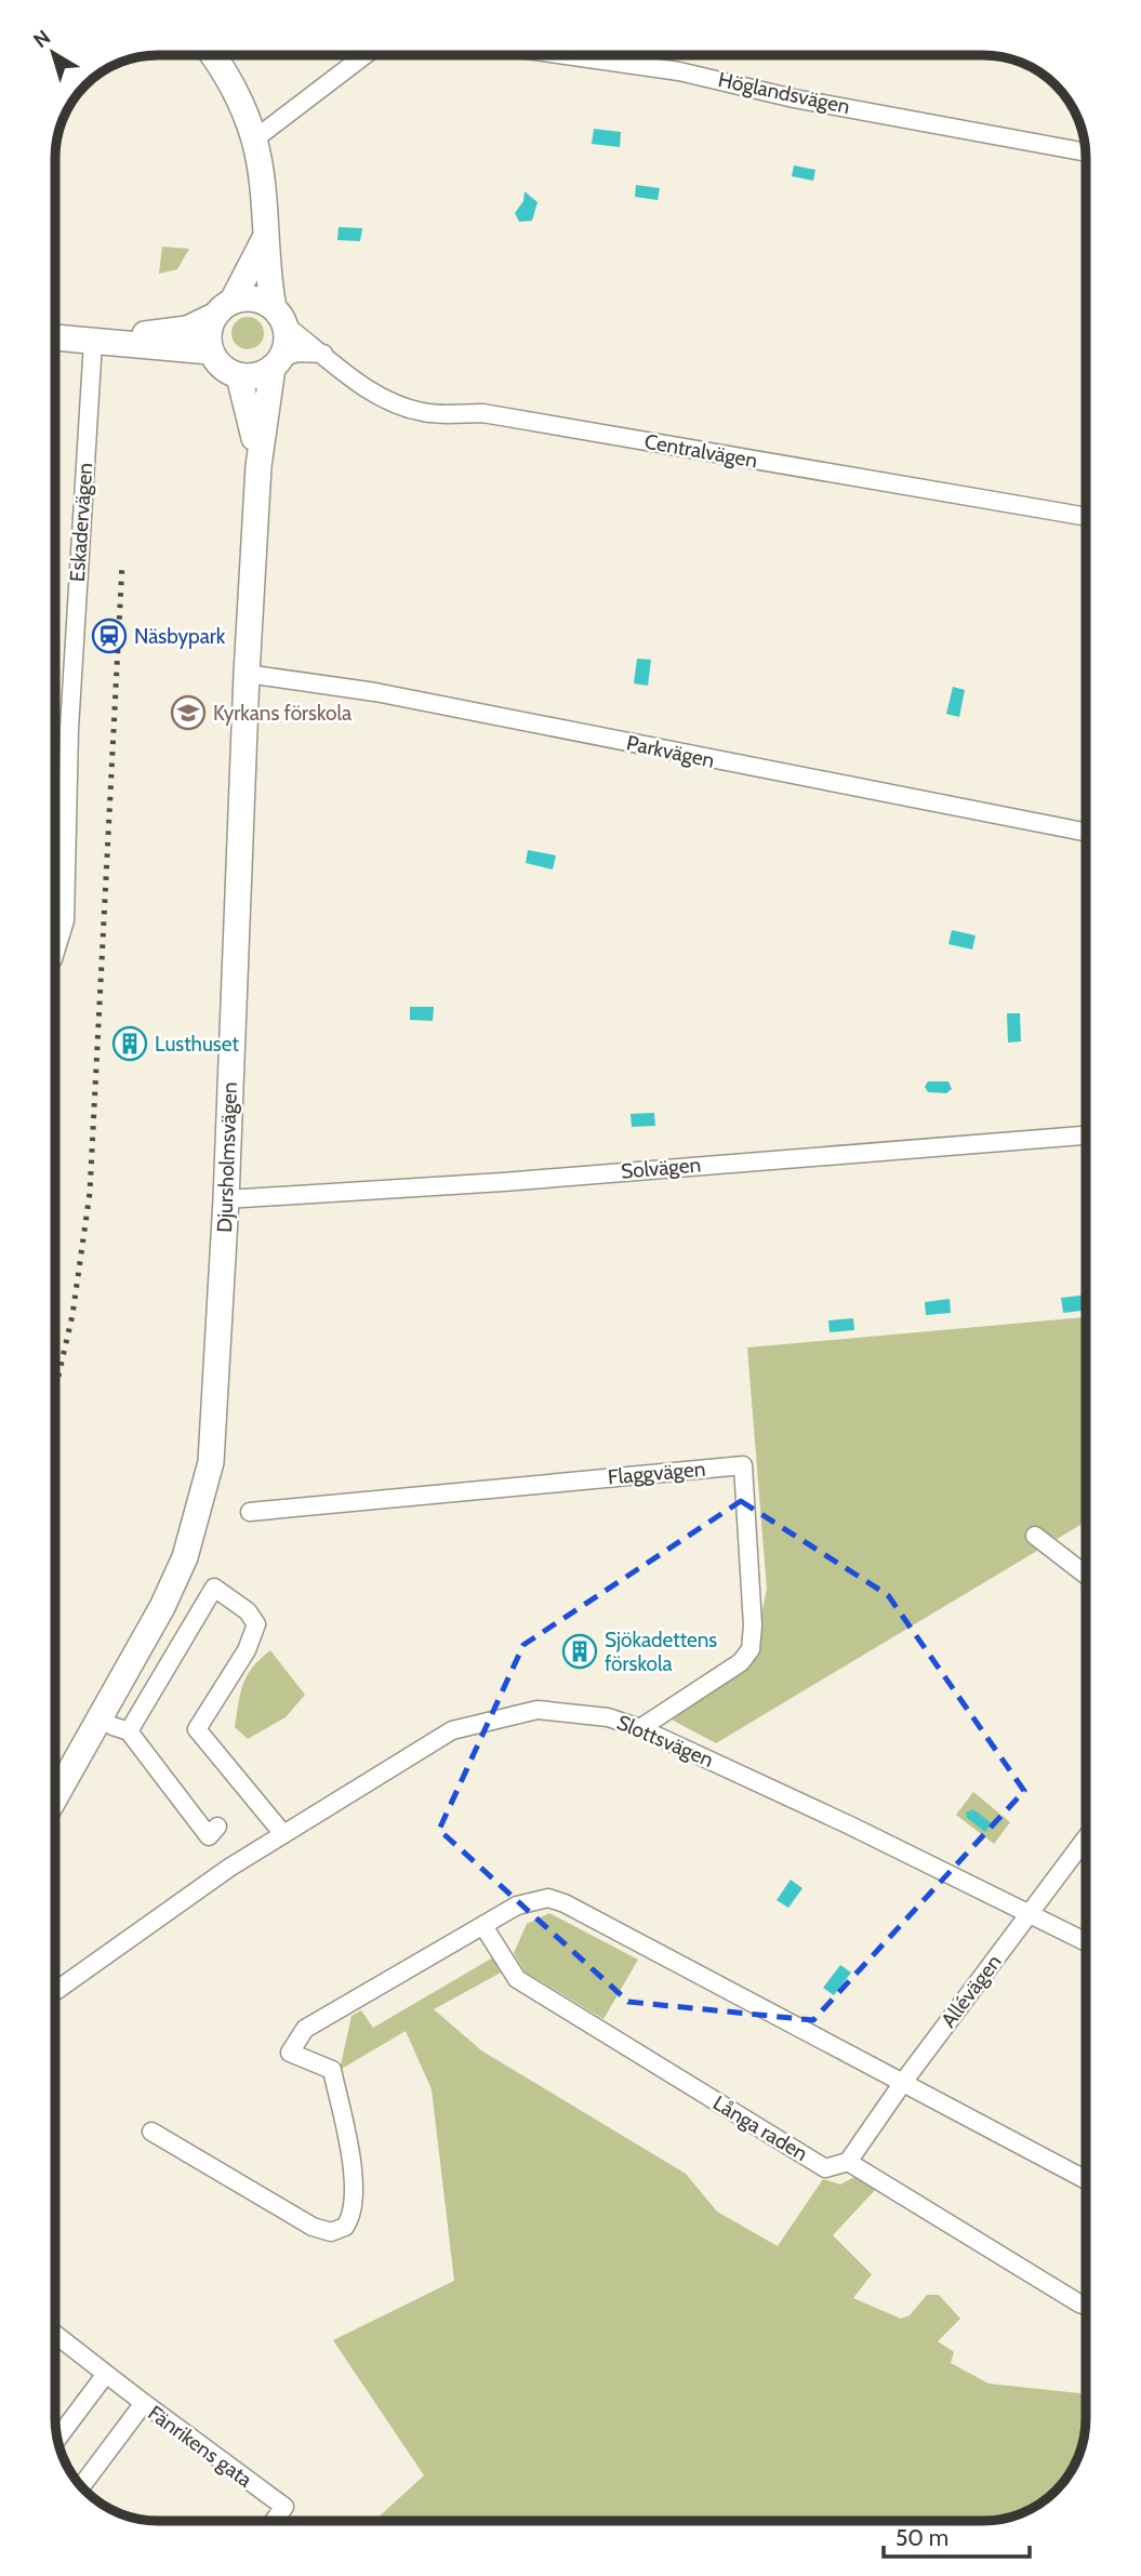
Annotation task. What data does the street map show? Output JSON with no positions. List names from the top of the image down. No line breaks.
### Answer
{"streets":{"street":["Höglandsvägen","Centralvägen","Eskadervägen","Parkvägen","Djursholmsvägen","Solvägen","Flaggvägen","Slottsvägen","Allévägen","Långa raden","Fänrikens gata"]},"crossings":[["Centralvägen","Djursholmsvägen"],["Parkvägen","Djursholmsvägen"],["Djursholmsvägen","Solvägen"],["Flaggvägen","Slottsvägen"],["Slottsvägen","Allévägen"],["Allévägen","Långa raden"]],"places":{"station":["Näsbypark"],"school or university":["Kyrkans förskola"],"building":["Lusthuset","Sjökadettens förskola"]},"scale_bar":"50 m","north":"top left"}
